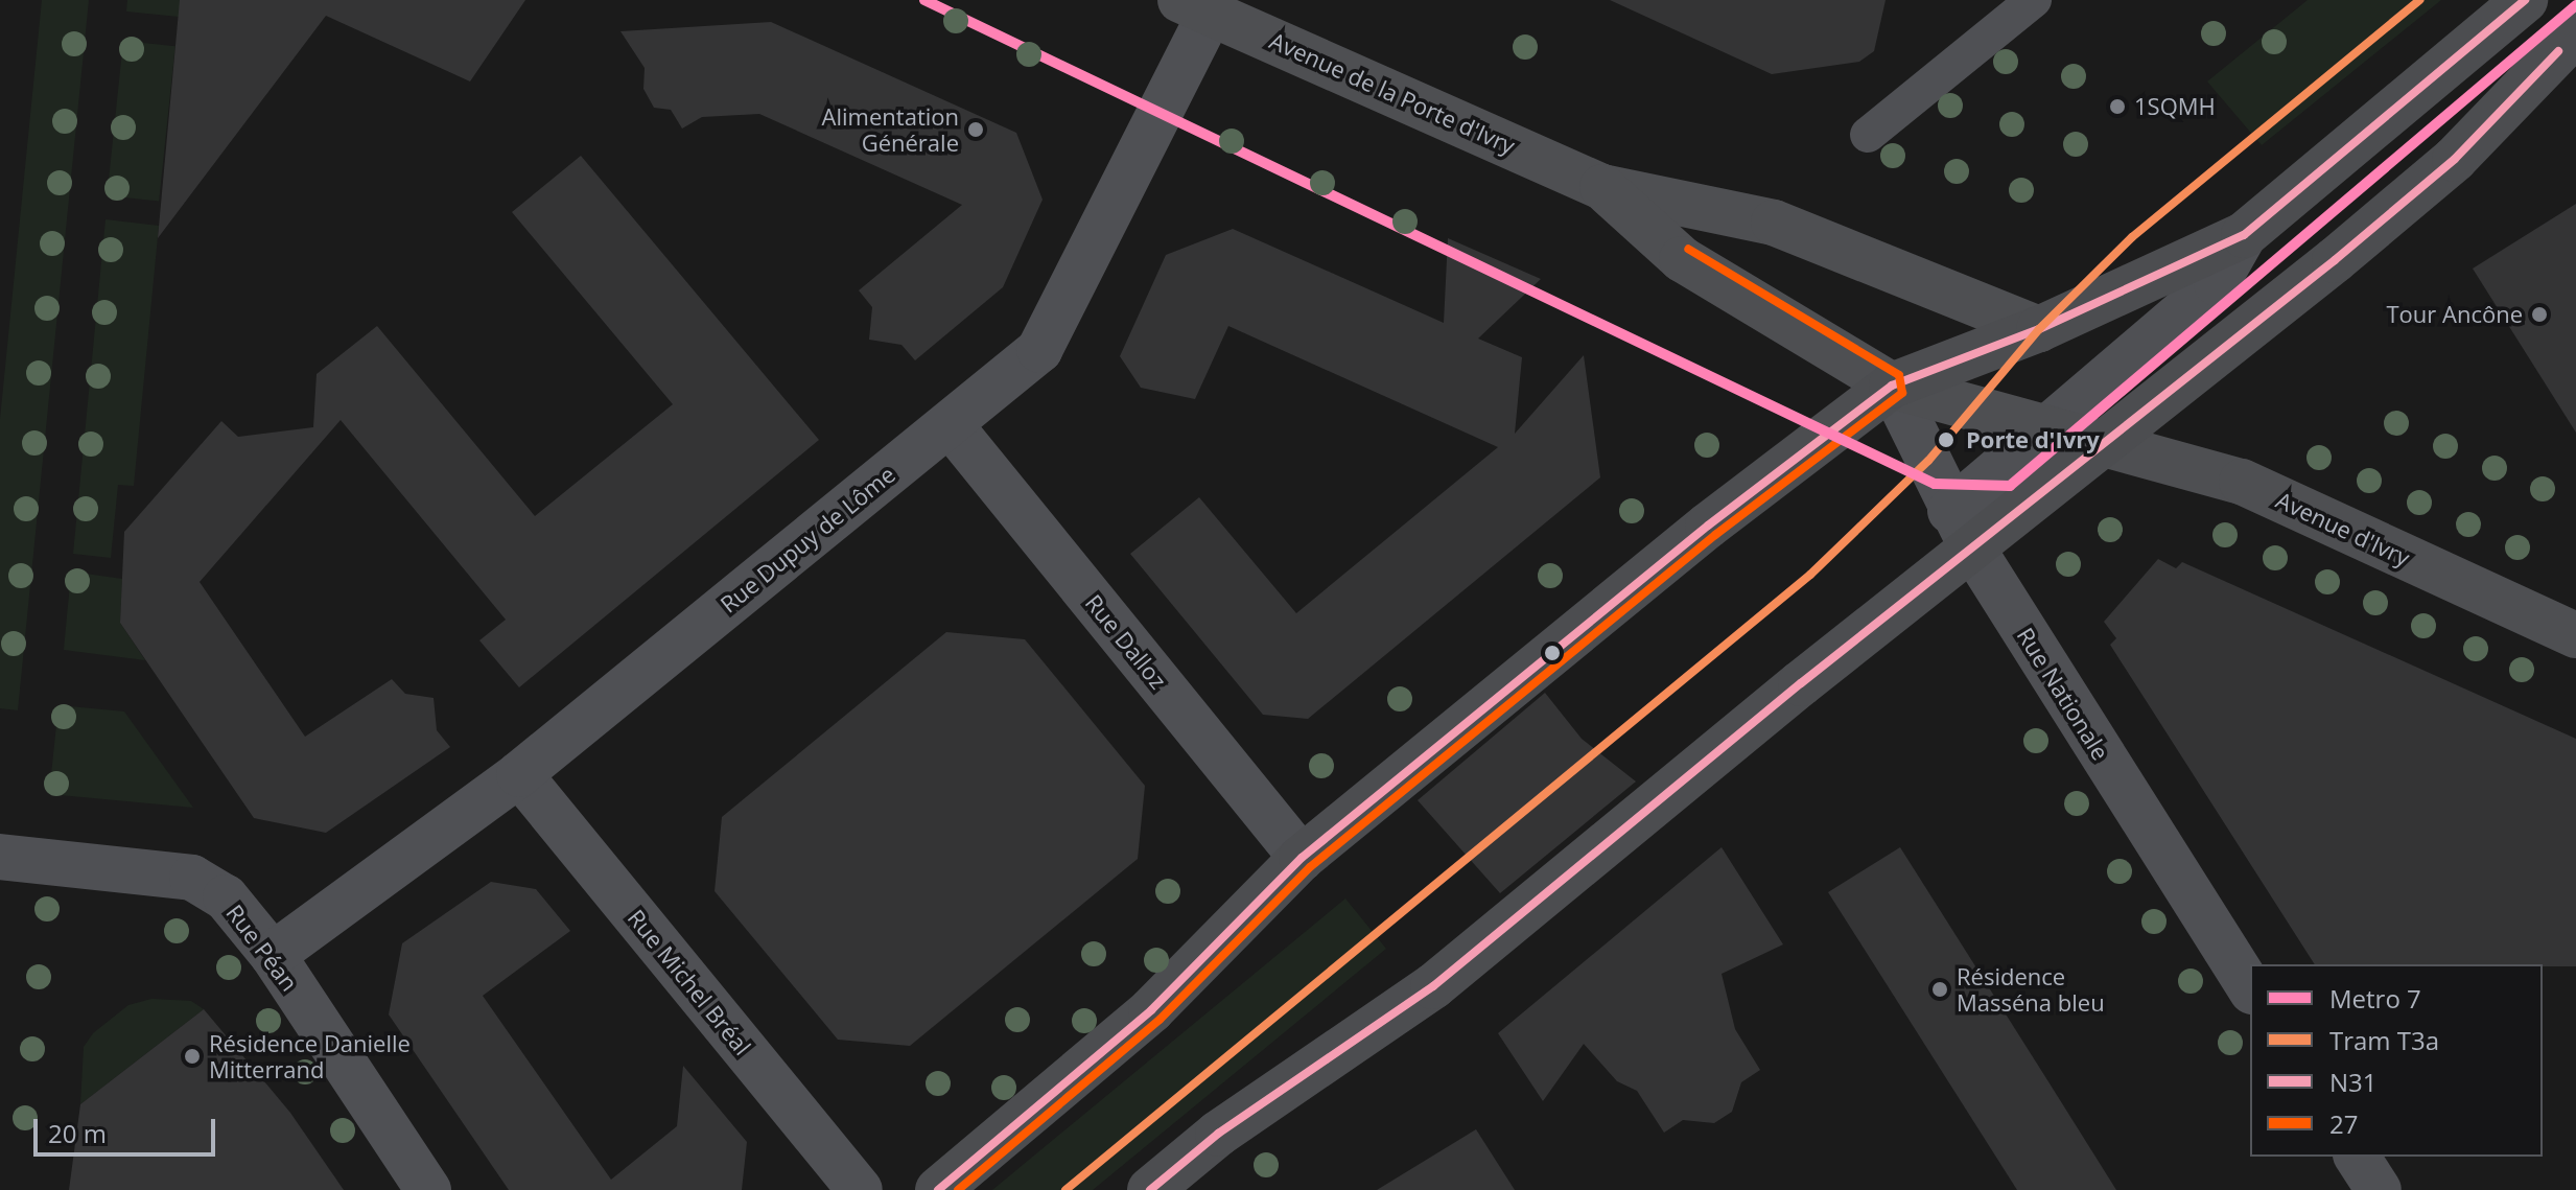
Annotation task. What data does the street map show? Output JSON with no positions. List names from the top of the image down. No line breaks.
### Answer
{"streets":{"main road":["Avenue de la Porte d'Ivry","Avenue d'Ivry"],"street":["Rue Dupuy de Lôme","Rue Dalloz","Rue Nationale","Rue Péan","Rue Michel Bréal"]},"crossings":[["Avenue de la Porte d'Ivry","Avenue d'Ivry"],["Avenue de la Porte d'Ivry","Rue Dupuy de Lôme"],["Avenue de la Porte d'Ivry","Rue Nationale"],["Rue Dupuy de Lôme","Rue Dalloz"],["Rue Dupuy de Lôme","Rue Péan"],["Rue Dupuy de Lôme","Rue Michel Bréal"]],"places":["1SQMH","Alimentation Générale","Tour Ancône","Porte d'Ivry","Résidence Masséna bleu","Résidence Danielle Mitterrand"],"lines":["metro line 7","tram line T3a","transit line N31","transit line 27"],"legend":["Metro 7","Tram T3a","N31","27"],"scale_bar":"20 m"}
